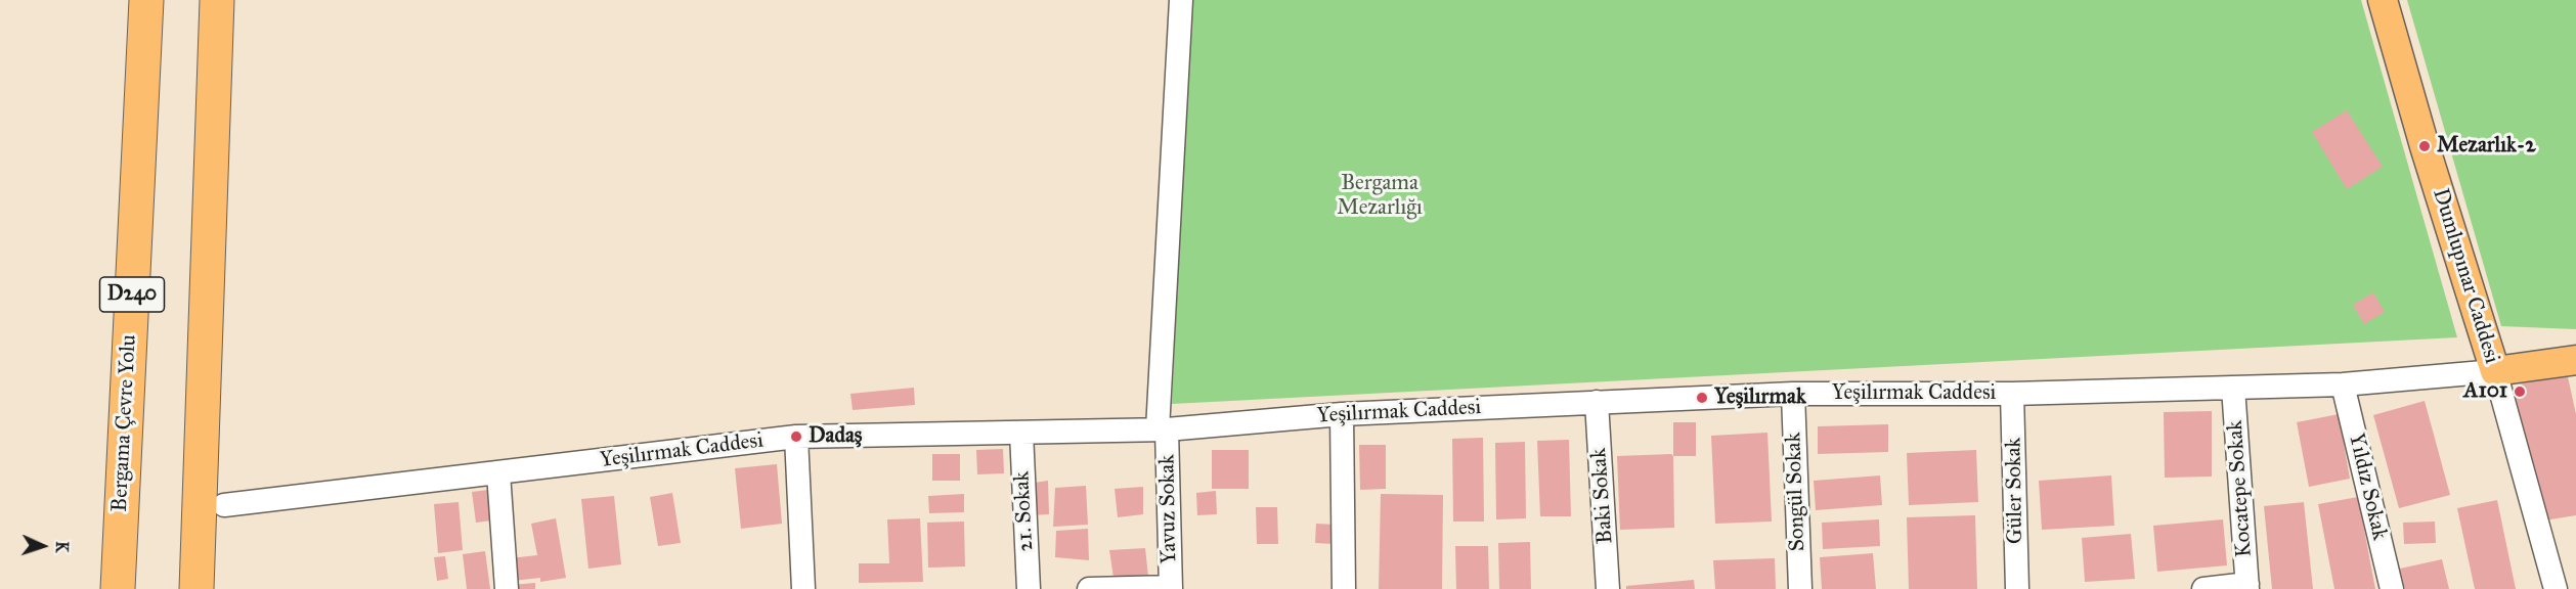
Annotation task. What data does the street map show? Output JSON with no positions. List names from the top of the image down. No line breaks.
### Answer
{"streets":{"highway":["D240","Bergama Çevre Yolu"],"main road":["Dumlupınar Caddesi","Yeşilırmak Caddesi"],"street":["Yıldız Sokak","Kocatepe Sokak","Güler Sokak","Songül Sokak","Baki Sokak","Yavuz Sokak","21. Sokak"]},"crossings":[["Dumlupınar Caddesi","Yeşilırmak Caddesi"],["Yeşilırmak Caddesi","Yıldız Sokak"],["Yeşilırmak Caddesi","Kocatepe Sokak"],["Yeşilırmak Caddesi","Güler Sokak"],["Yeşilırmak Caddesi","Songül Sokak"],["Yeşilırmak Caddesi","Baki Sokak"],["Yeşilırmak Caddesi","Yavuz Sokak"],["Yeşilırmak Caddesi","21. Sokak"]],"parks":["Bergama Mezarlığı"],"places":["Mezarlık-2","A101","Yeşilırmak","Dadaş"],"north":"right"}
